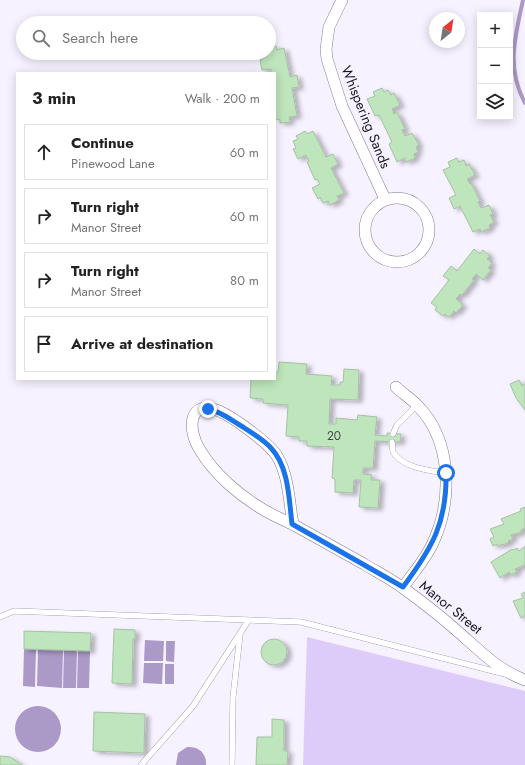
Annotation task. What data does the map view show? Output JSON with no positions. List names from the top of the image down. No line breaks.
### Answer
{"streets":{"street":["Whispering Sands","Manor Street"]},"house_numbers":["20"],"north":"top right","page":{"map_buttons":["+","−"],"search":"Search here","heading":["3 min","Walk · 200 m"],"list":[["Continue","Pinewood Lane","60 m"],["Turn right","Manor Street","60 m"],["Turn right","Manor Street","80 m"],"Arrive at destination"]}}
